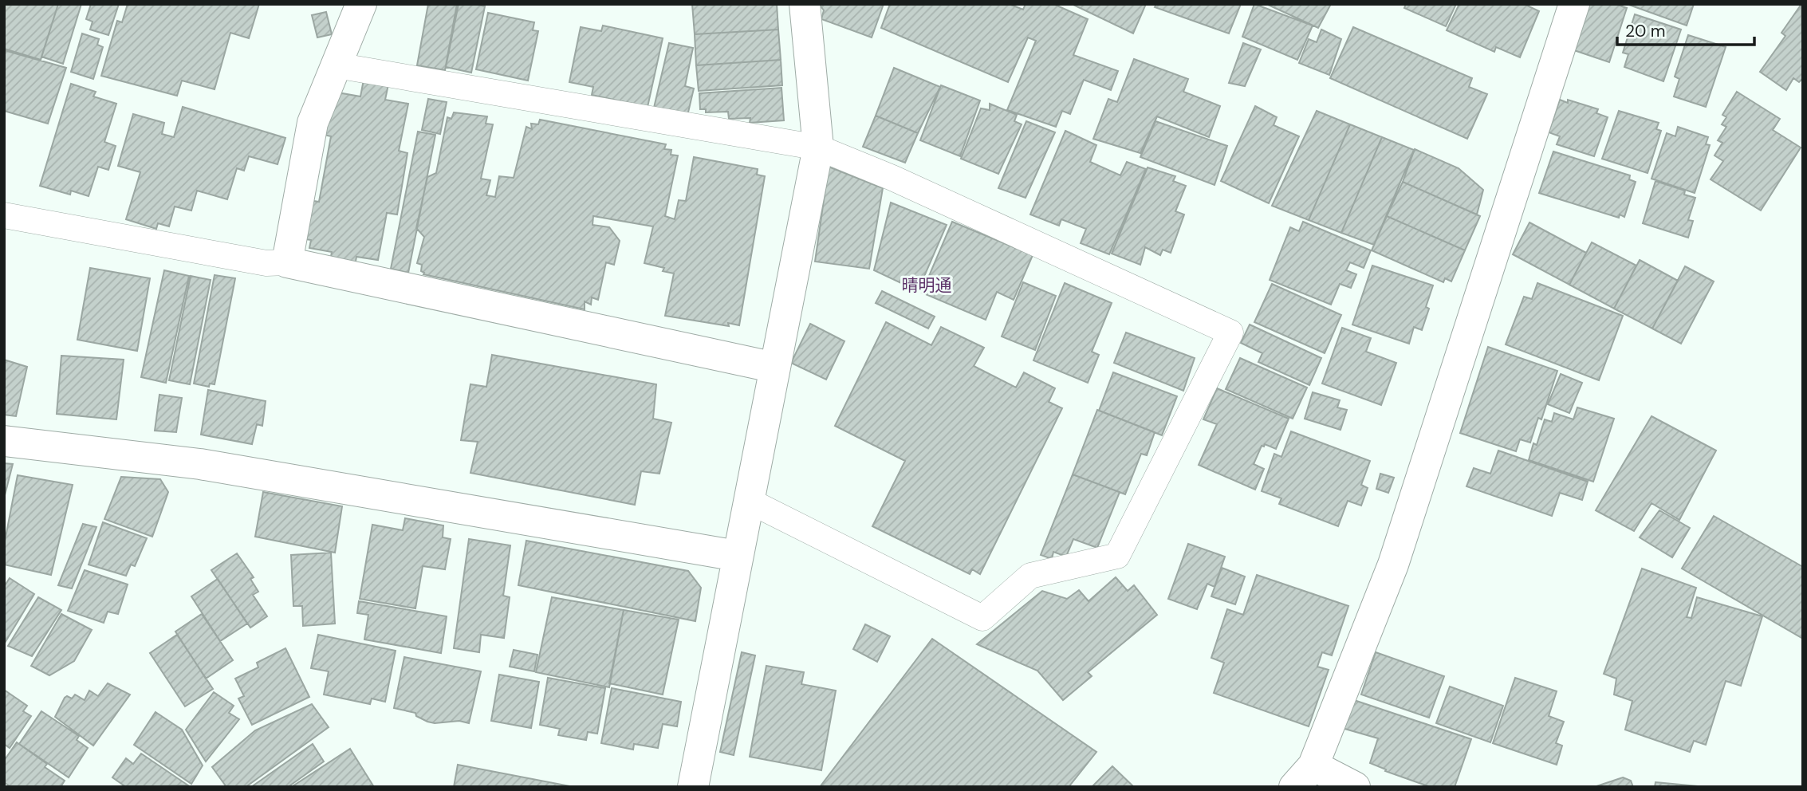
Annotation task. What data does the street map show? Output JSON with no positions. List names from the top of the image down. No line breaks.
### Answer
{"districts":["晴明通"],"scale_bar":"20 m"}
